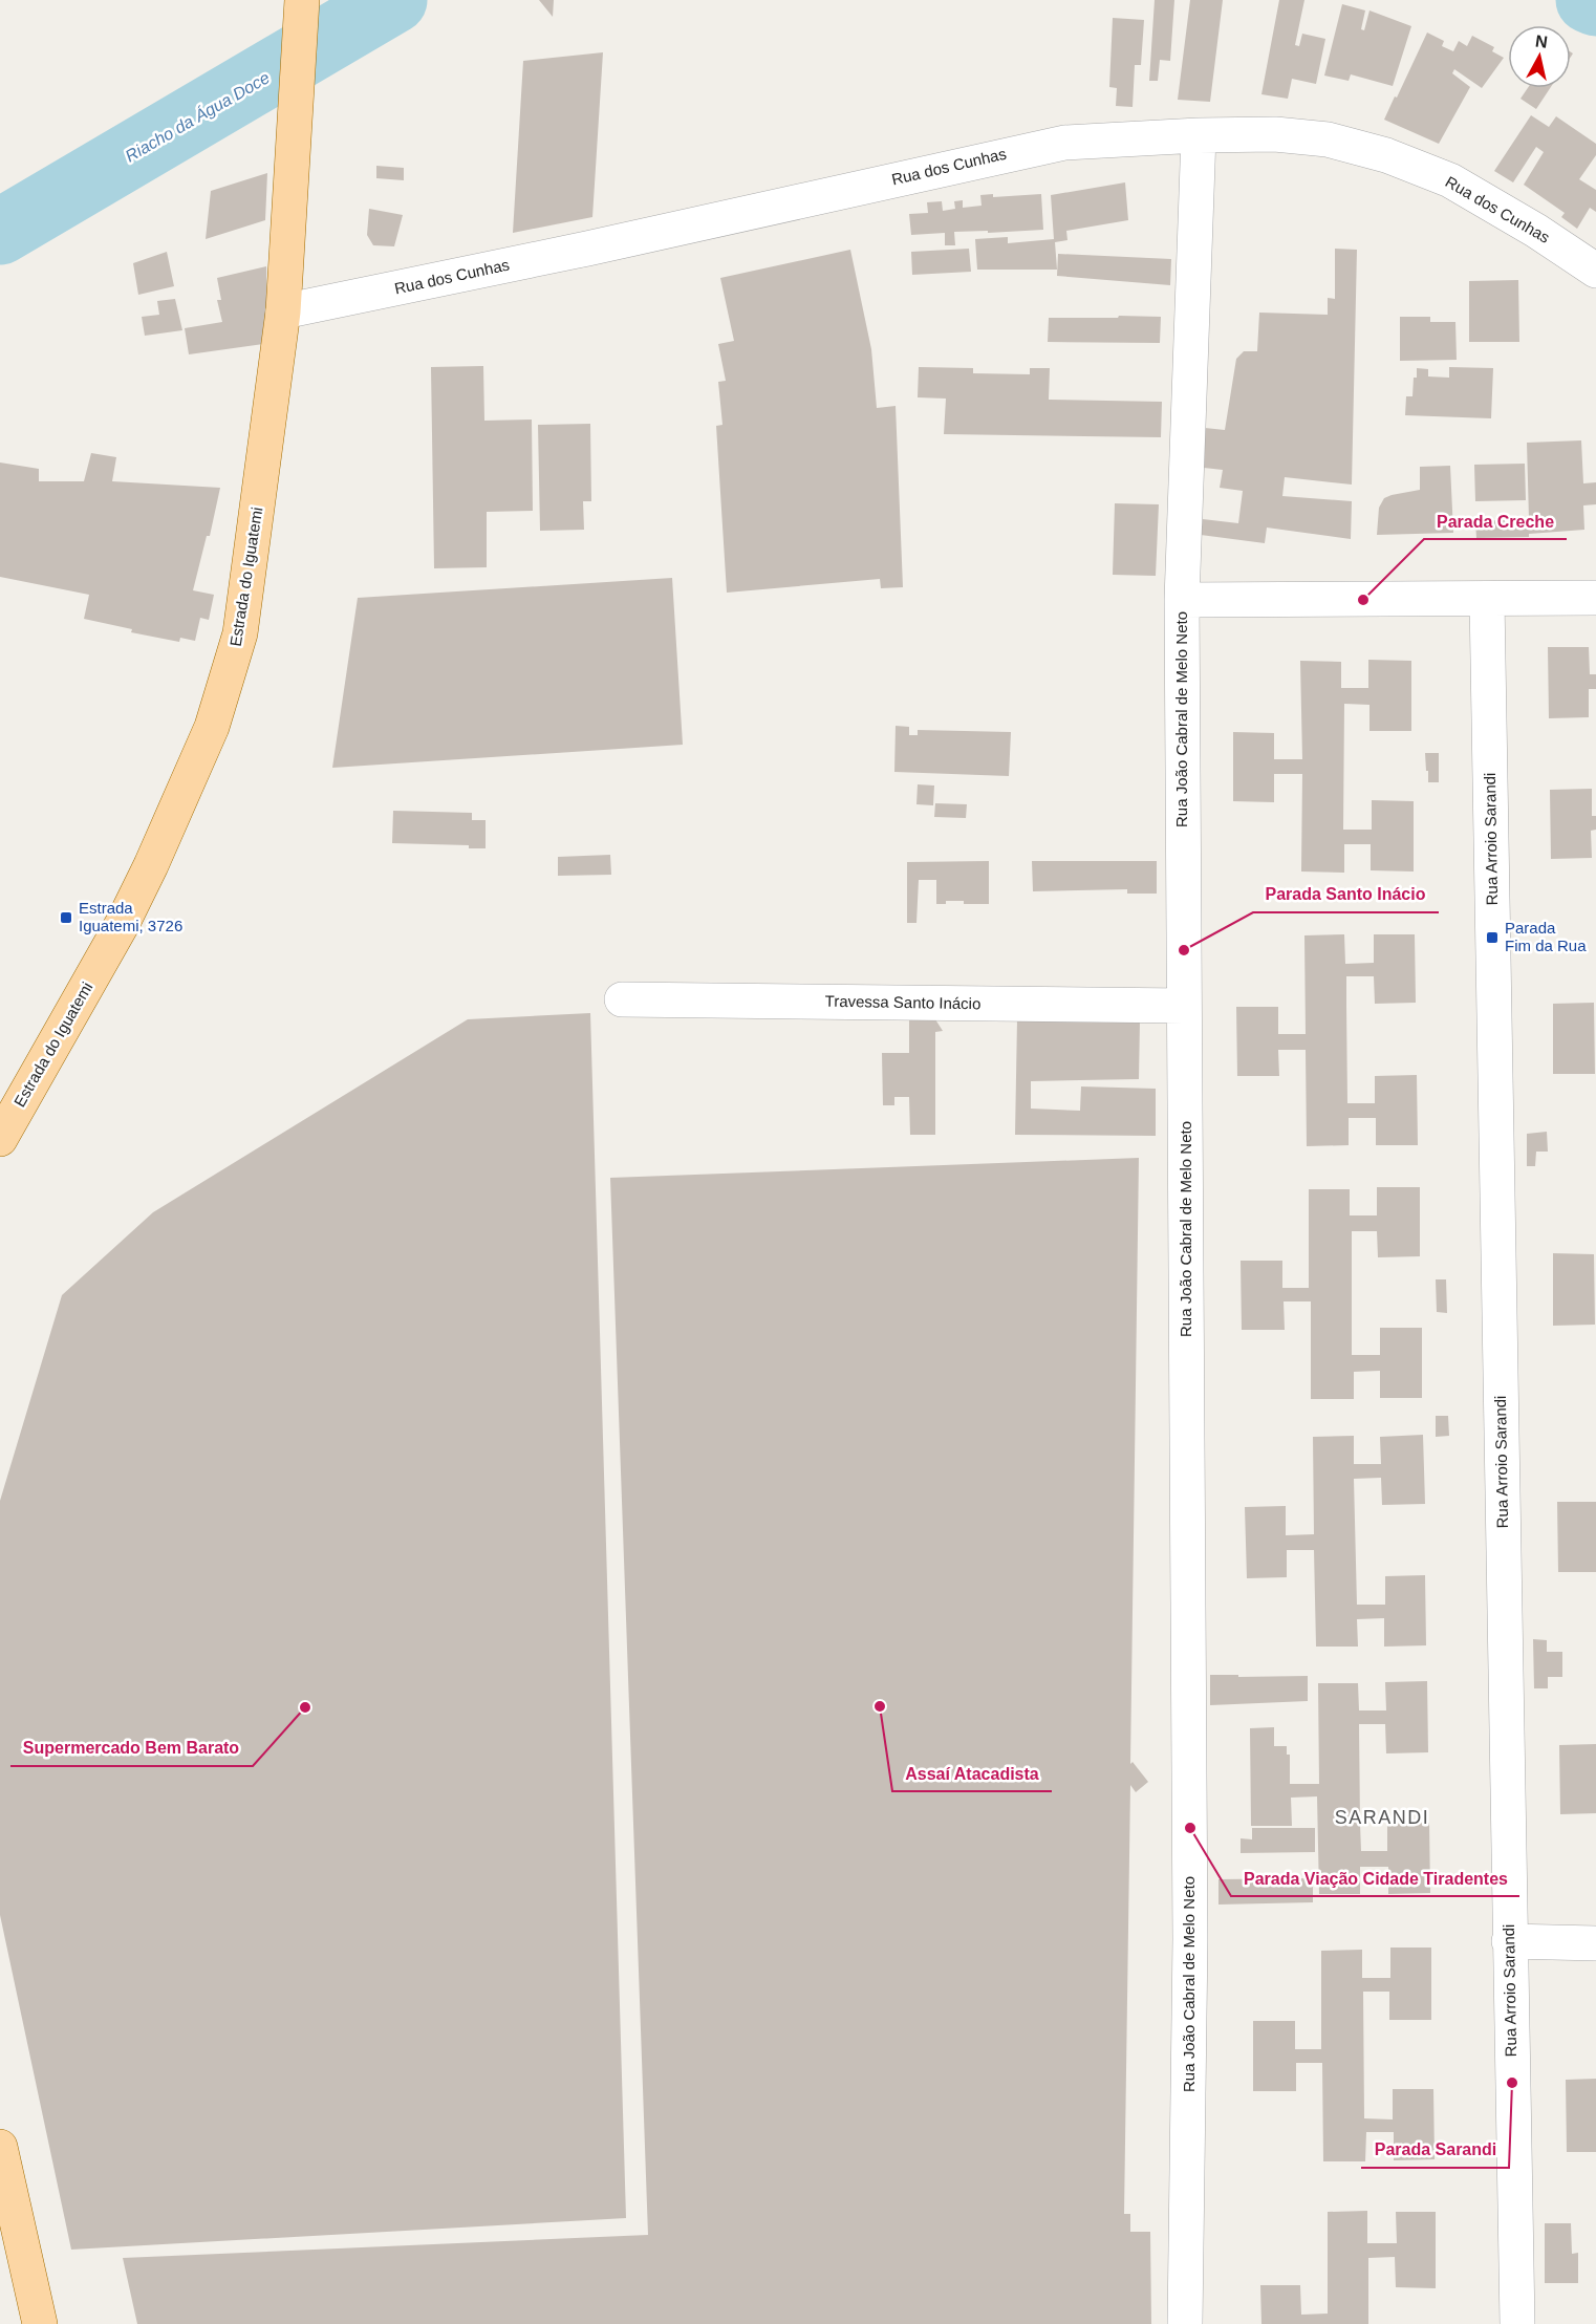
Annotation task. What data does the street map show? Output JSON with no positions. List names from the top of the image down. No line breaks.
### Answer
{"streets":{"main road":["Estrada do Iguatemi"],"street":["Rua dos Cunhas","Rua João Cabral de Melo Neto","Rua Arroio Sarandi","Travessa Santo Inácio"]},"crossings":[["Rua dos Cunhas","Estrada do Iguatemi"],["Rua dos Cunhas","Rua João Cabral de Melo Neto"],["Rua João Cabral de Melo Neto","Travessa Santo Inácio"]],"districts":["SARANDI"],"water":["Riacho da Água Doce"],"places":{"other":["Parada Creche","Parada Santo Inácio","Assaí Atacadista","Supermercado Bem Barato","Parada Viação Cidade Tiradentes","Parada Sarandi"],"transit":["Estrada Iguatemi, 3726","Parada Fim da Rua"]},"north":"top"}
